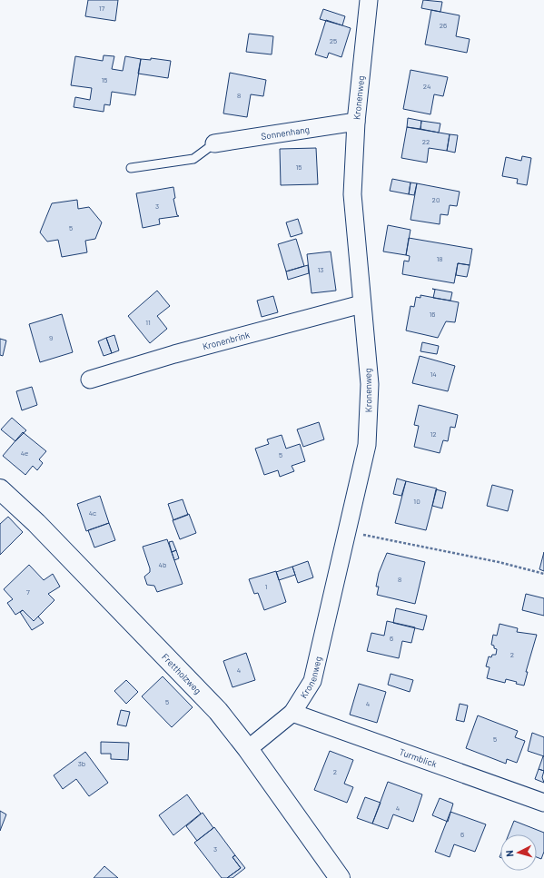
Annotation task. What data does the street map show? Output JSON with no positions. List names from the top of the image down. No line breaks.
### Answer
{"streets":{"street":["Kronenweg","Sonnenhang","Kronenbrink","Frettholzweg","Turmblick"]},"crossings":[["Kronenweg","Sonnenhang"],["Kronenweg","Kronenbrink"],["Kronenweg","Frettholzweg"],["Kronenweg","Turmblick"]],"house_numbers":["17","26","25","15","24","8","22","15","20","3","5","18","13","16","11","9","14","12","4e","5","10","4c","4b","8","1","7","6","2","4","5","4","5","3b","2","4","6","3"],"north":"left"}
